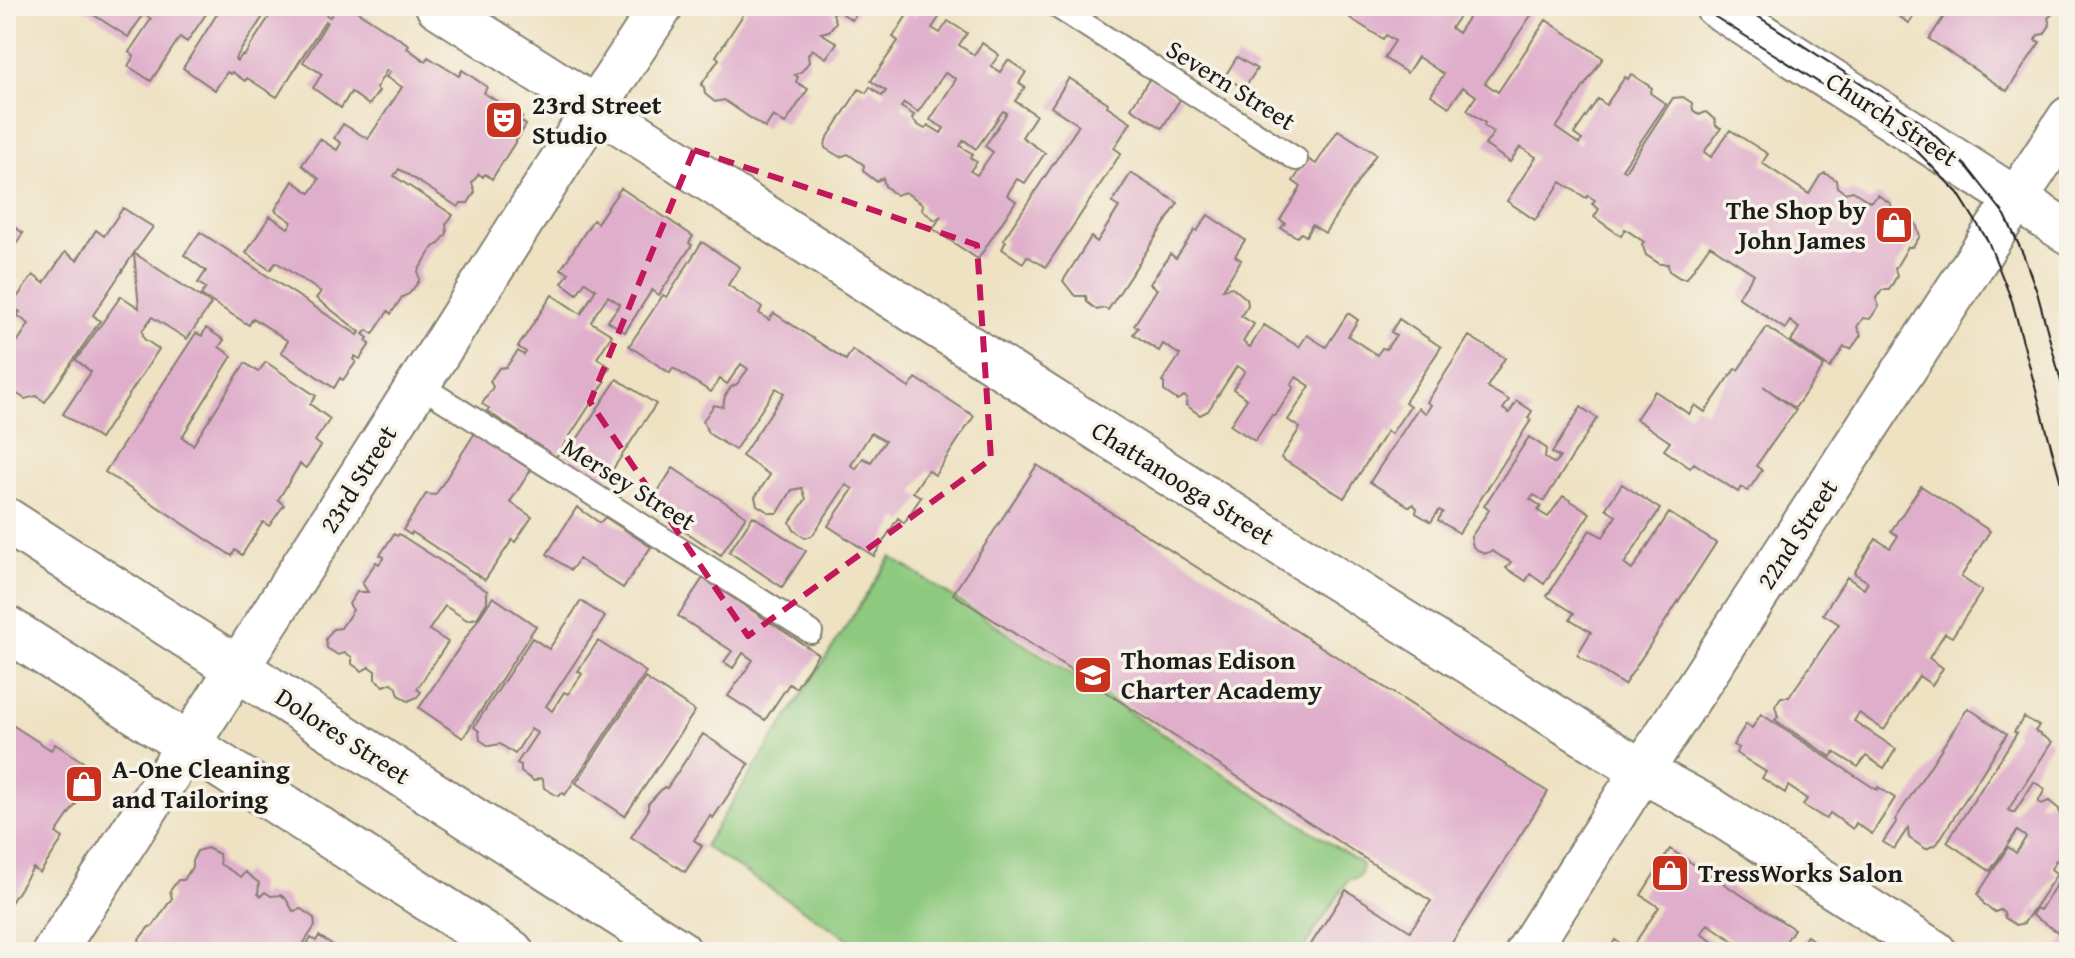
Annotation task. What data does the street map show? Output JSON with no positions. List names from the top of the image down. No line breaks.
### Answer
{"streets":{"main road":["Dolores Street"],"street":["Church Street","23rd Street","Chattanooga Street","22nd Street"],"lane":["Severn Street","Mersey Street"]},"crossings":[["Church Street","22nd Street"],["23rd Street","Chattanooga Street"],["23rd Street","Mersey Street"],["23rd Street","Dolores Street"],["Chattanooga Street","22nd Street"]],"places":{"theatre":["23rd Street Studio"],"shop":["The Shop by John James","A-One Cleaning and Tailoring","TressWorks Salon"],"school or university":["Thomas Edison Charter Academy"]}}
